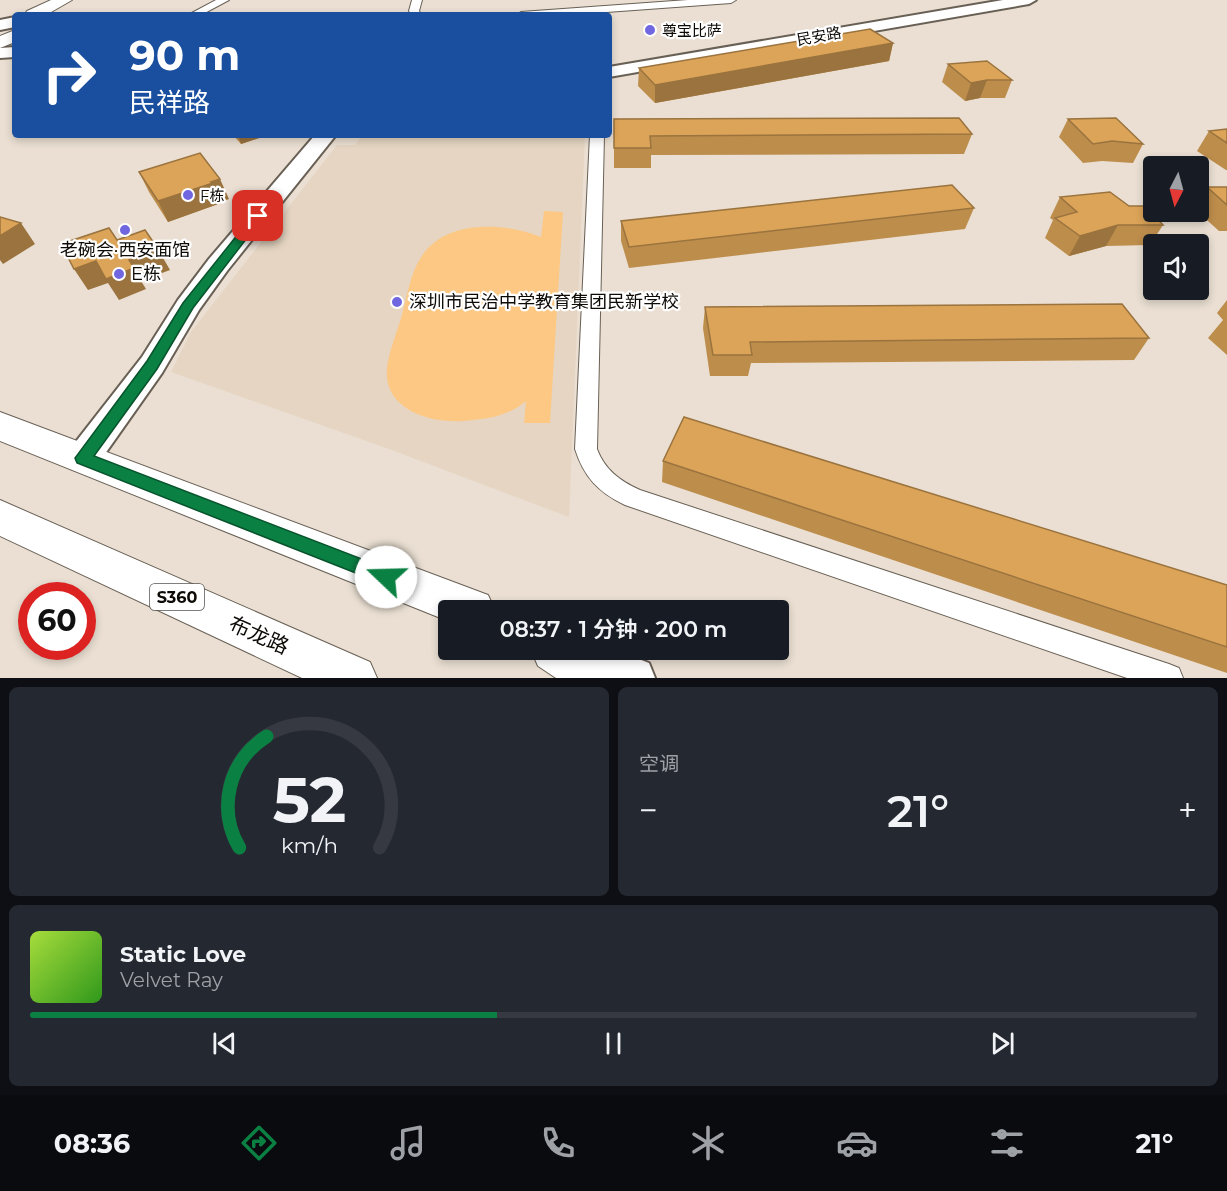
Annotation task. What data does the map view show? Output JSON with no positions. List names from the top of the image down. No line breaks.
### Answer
{"streets":{"main road":["民安路","S360","布龙路"]},"places":["尊宝比萨","F栋","老碗会·西安面馆","E栋","深圳市民治中学教育集团民新学校"],"north":"bottom","page":{"turn":["90 m","民祥路"],"limit":"60","trip":"08:37 · 1 分钟 · 200 m","tile":"空调","heat":["−","21°","+"],"song":["Static Love","Velvet Ray"],"tabs":["08:36","21°"],"gauge":["52","km/h"]}}
